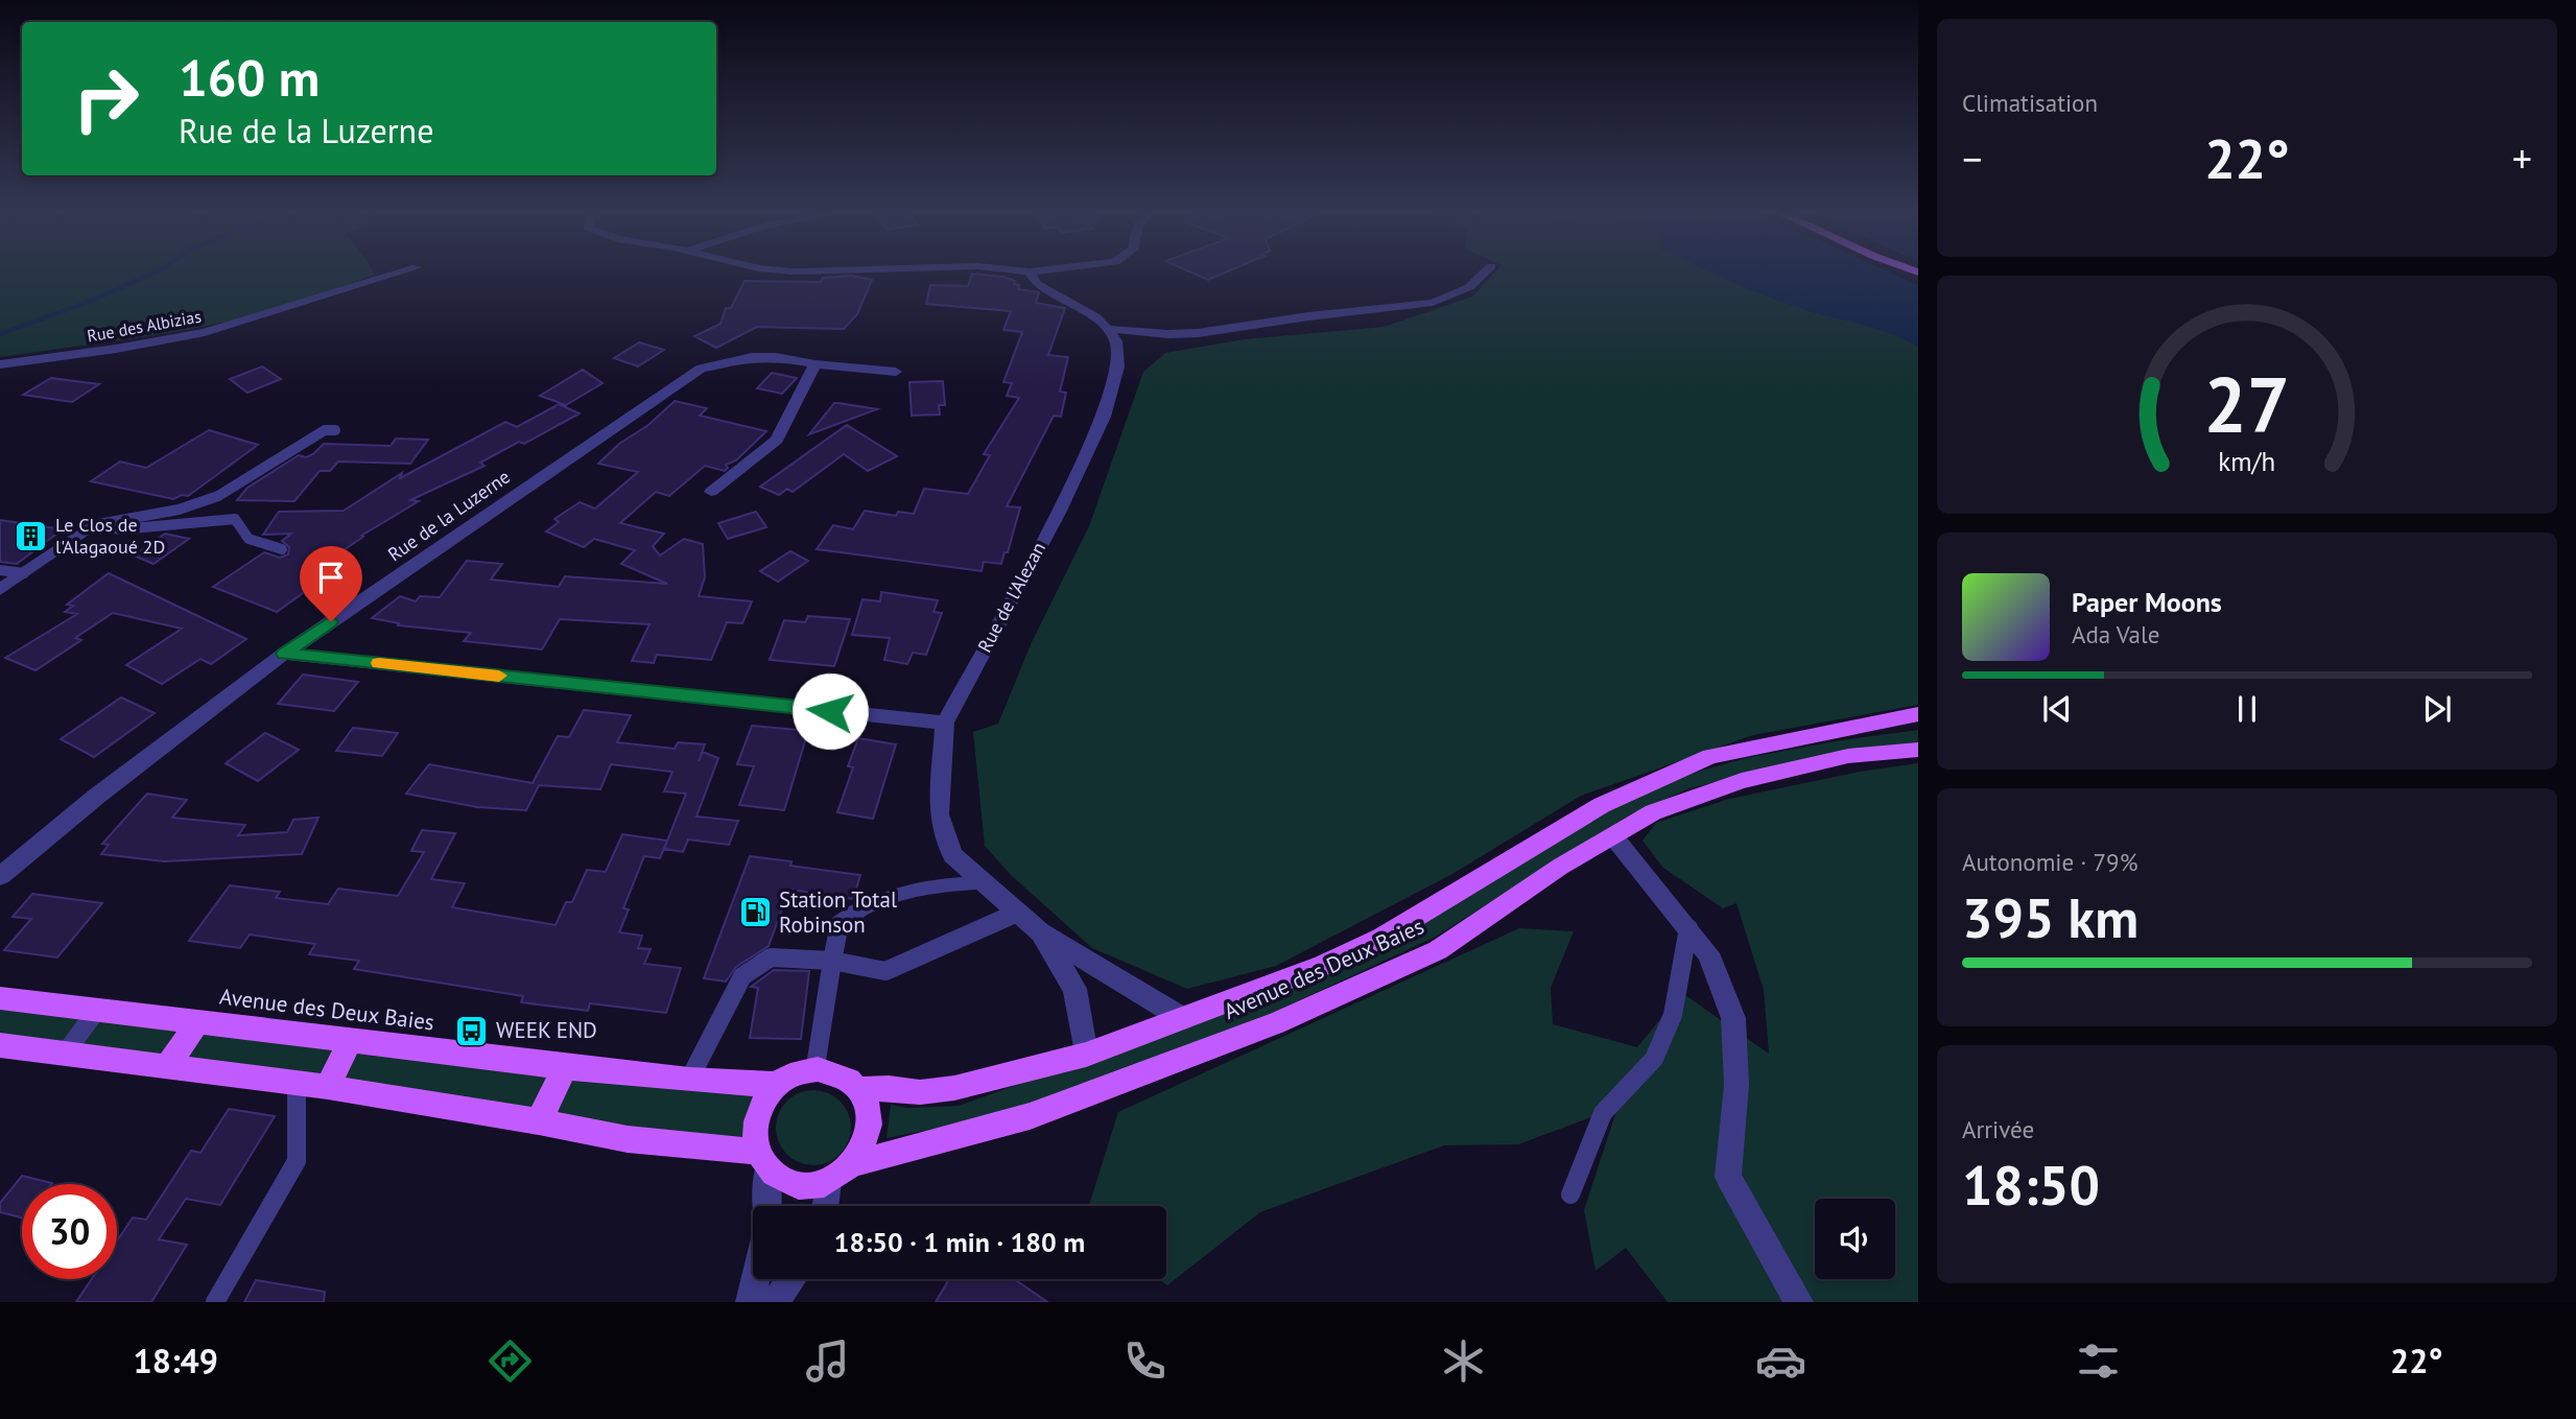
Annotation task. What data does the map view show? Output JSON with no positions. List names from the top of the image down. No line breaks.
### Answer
{"streets":{"main road":["Avenue des Deux Baies"],"street":["Rue des Albizias","Rue de la Luzerne","Rue de l'Alezan"]},"crossings":[["Rue de l'Alezan","Avenue des Deux Baies"]],"places":{"building":["Le Clos de l'Alagaoué 2D"],"fuel station":["Station Total Robinson"],"bus stop":["WEEK END"]},"page":{"tile":["Climatisation",["Autonomie · 79%","395 km"],["Arrivée","18:50"]],"turn":["160 m","Rue de la Luzerne"],"heat":["−","22°","+"],"song":["Paper Moons","Ada Vale"],"limit":"30","trip":"18:50 · 1 min · 180 m","tabs":["18:49","22°"],"gauge":["27","km/h"]}}
